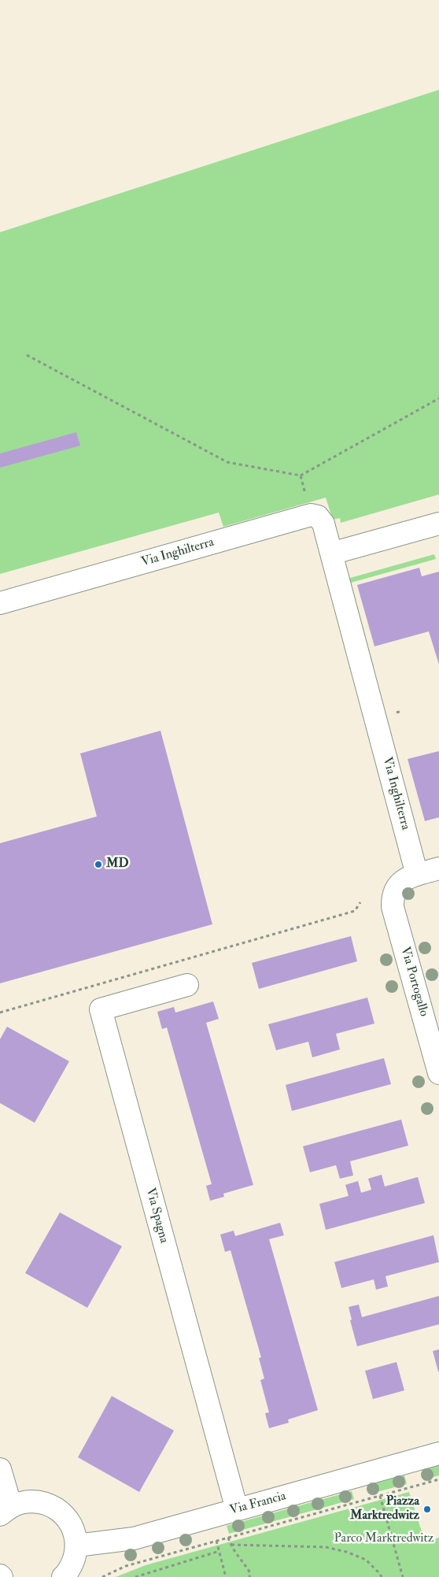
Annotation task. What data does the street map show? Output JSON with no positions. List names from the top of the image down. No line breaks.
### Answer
{"streets":{"street":["Via Inghilterra","Via Portogallo","Via Spagna","Via Francia"]},"crossings":[["Via Inghilterra","Via Portogallo"],["Via Spagna","Via Francia"]],"parks":["Parco Marktredwitz"],"places":["MD","Piazza Marktredwitz"]}
